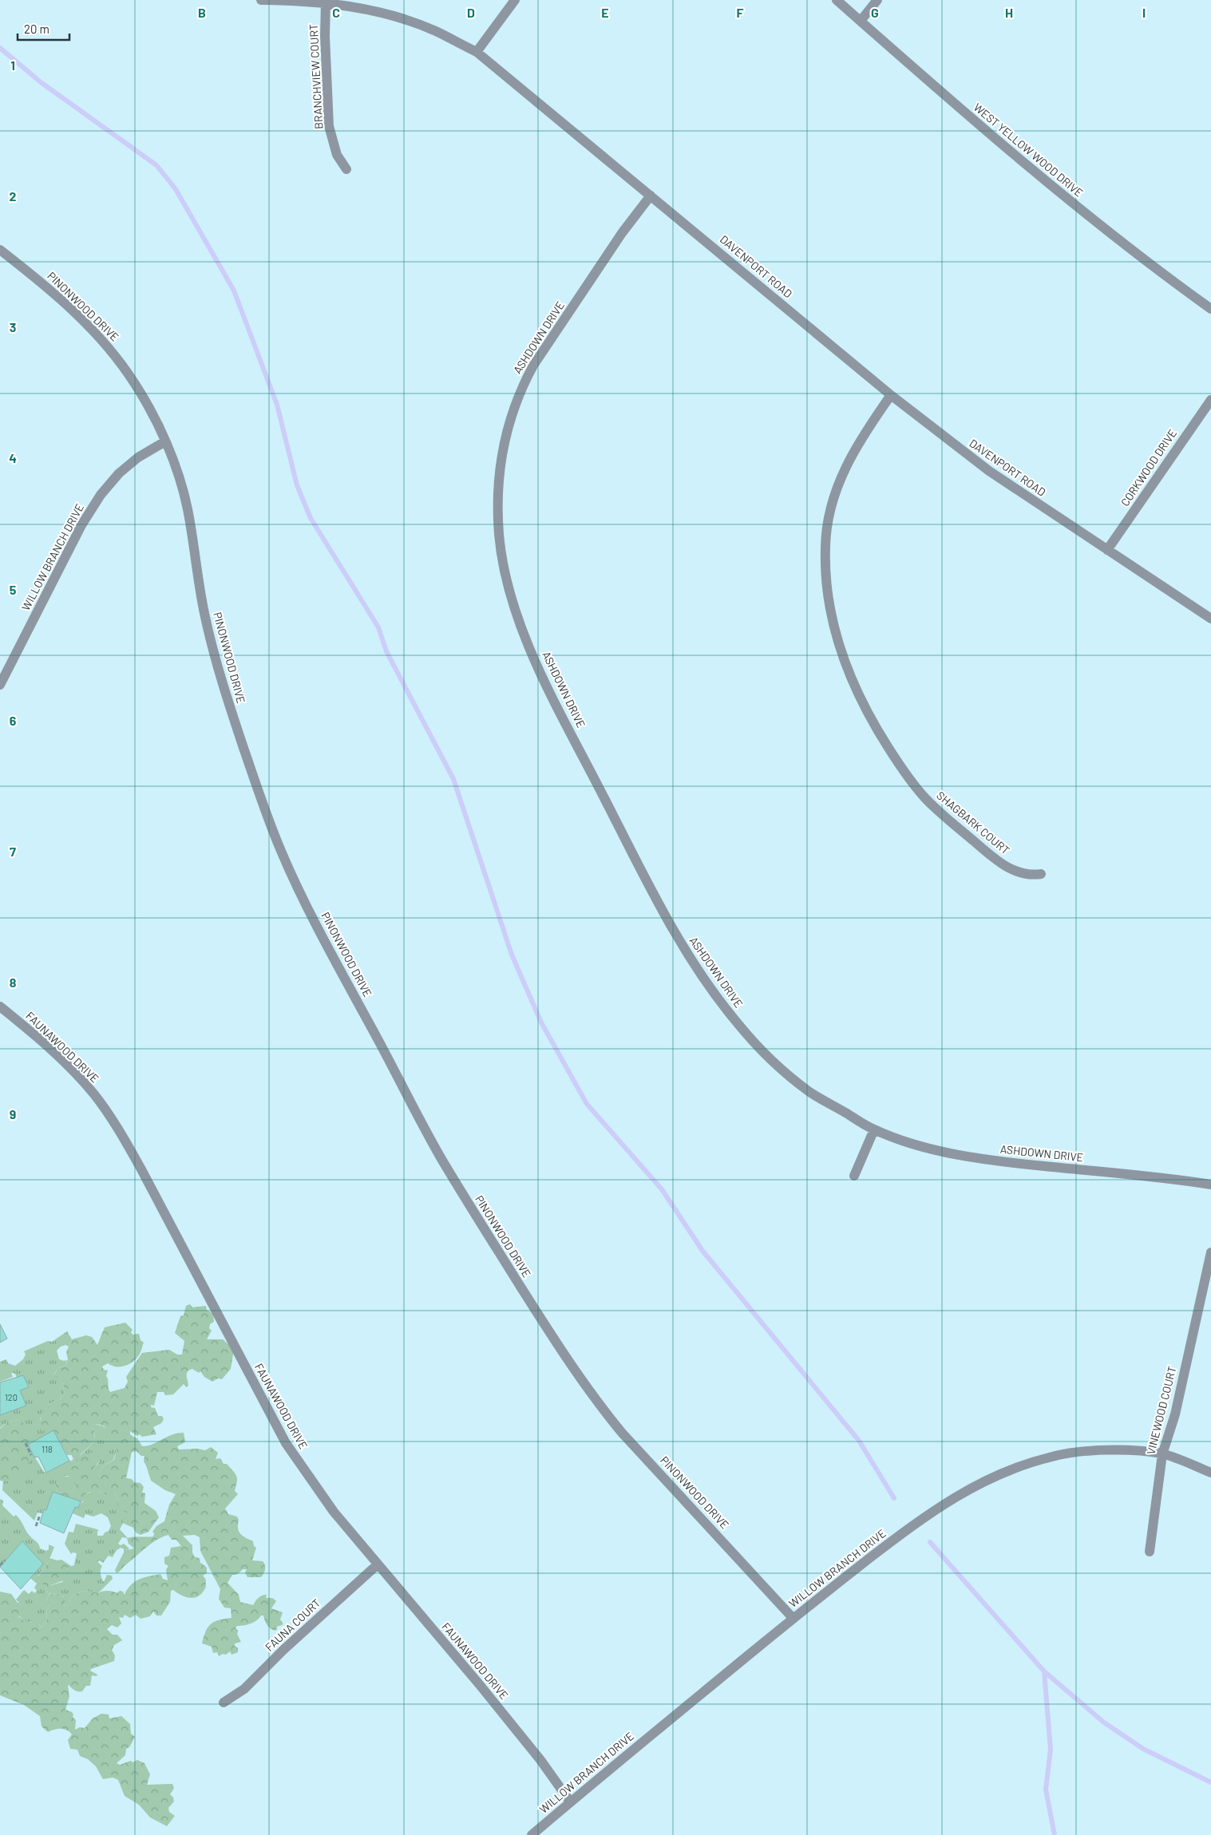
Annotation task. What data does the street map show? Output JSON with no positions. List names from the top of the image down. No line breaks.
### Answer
{"streets":{"street":["BRANCHVIEW COURT","WEST YELLOW WOOD DRIVE","DAVENPORT ROAD","PINONWOOD DRIVE","ASHDOWN DRIVE","CORKWOOD DRIVE","WILLOW BRANCH DRIVE","SHAGBARK COURT","FAUNAWOOD DRIVE","VINEWOOD COURT","FAUNA COURT"]},"crossings":[["BRANCHVIEW COURT","DAVENPORT ROAD"],["DAVENPORT ROAD","ASHDOWN DRIVE"],["DAVENPORT ROAD","CORKWOOD DRIVE"],["DAVENPORT ROAD","SHAGBARK COURT"],["PINONWOOD DRIVE","WILLOW BRANCH DRIVE"],["WILLOW BRANCH DRIVE","FAUNAWOOD DRIVE"],["WILLOW BRANCH DRIVE","VINEWOOD COURT"],["FAUNAWOOD DRIVE","FAUNA COURT"]],"house_numbers":["120","118"],"scale_bar":"20 m","grid":{"columns":["B","C","D","E","F","G","H","I"],"rows":["1","2","3","4","5","6","7","8","9"]}}
